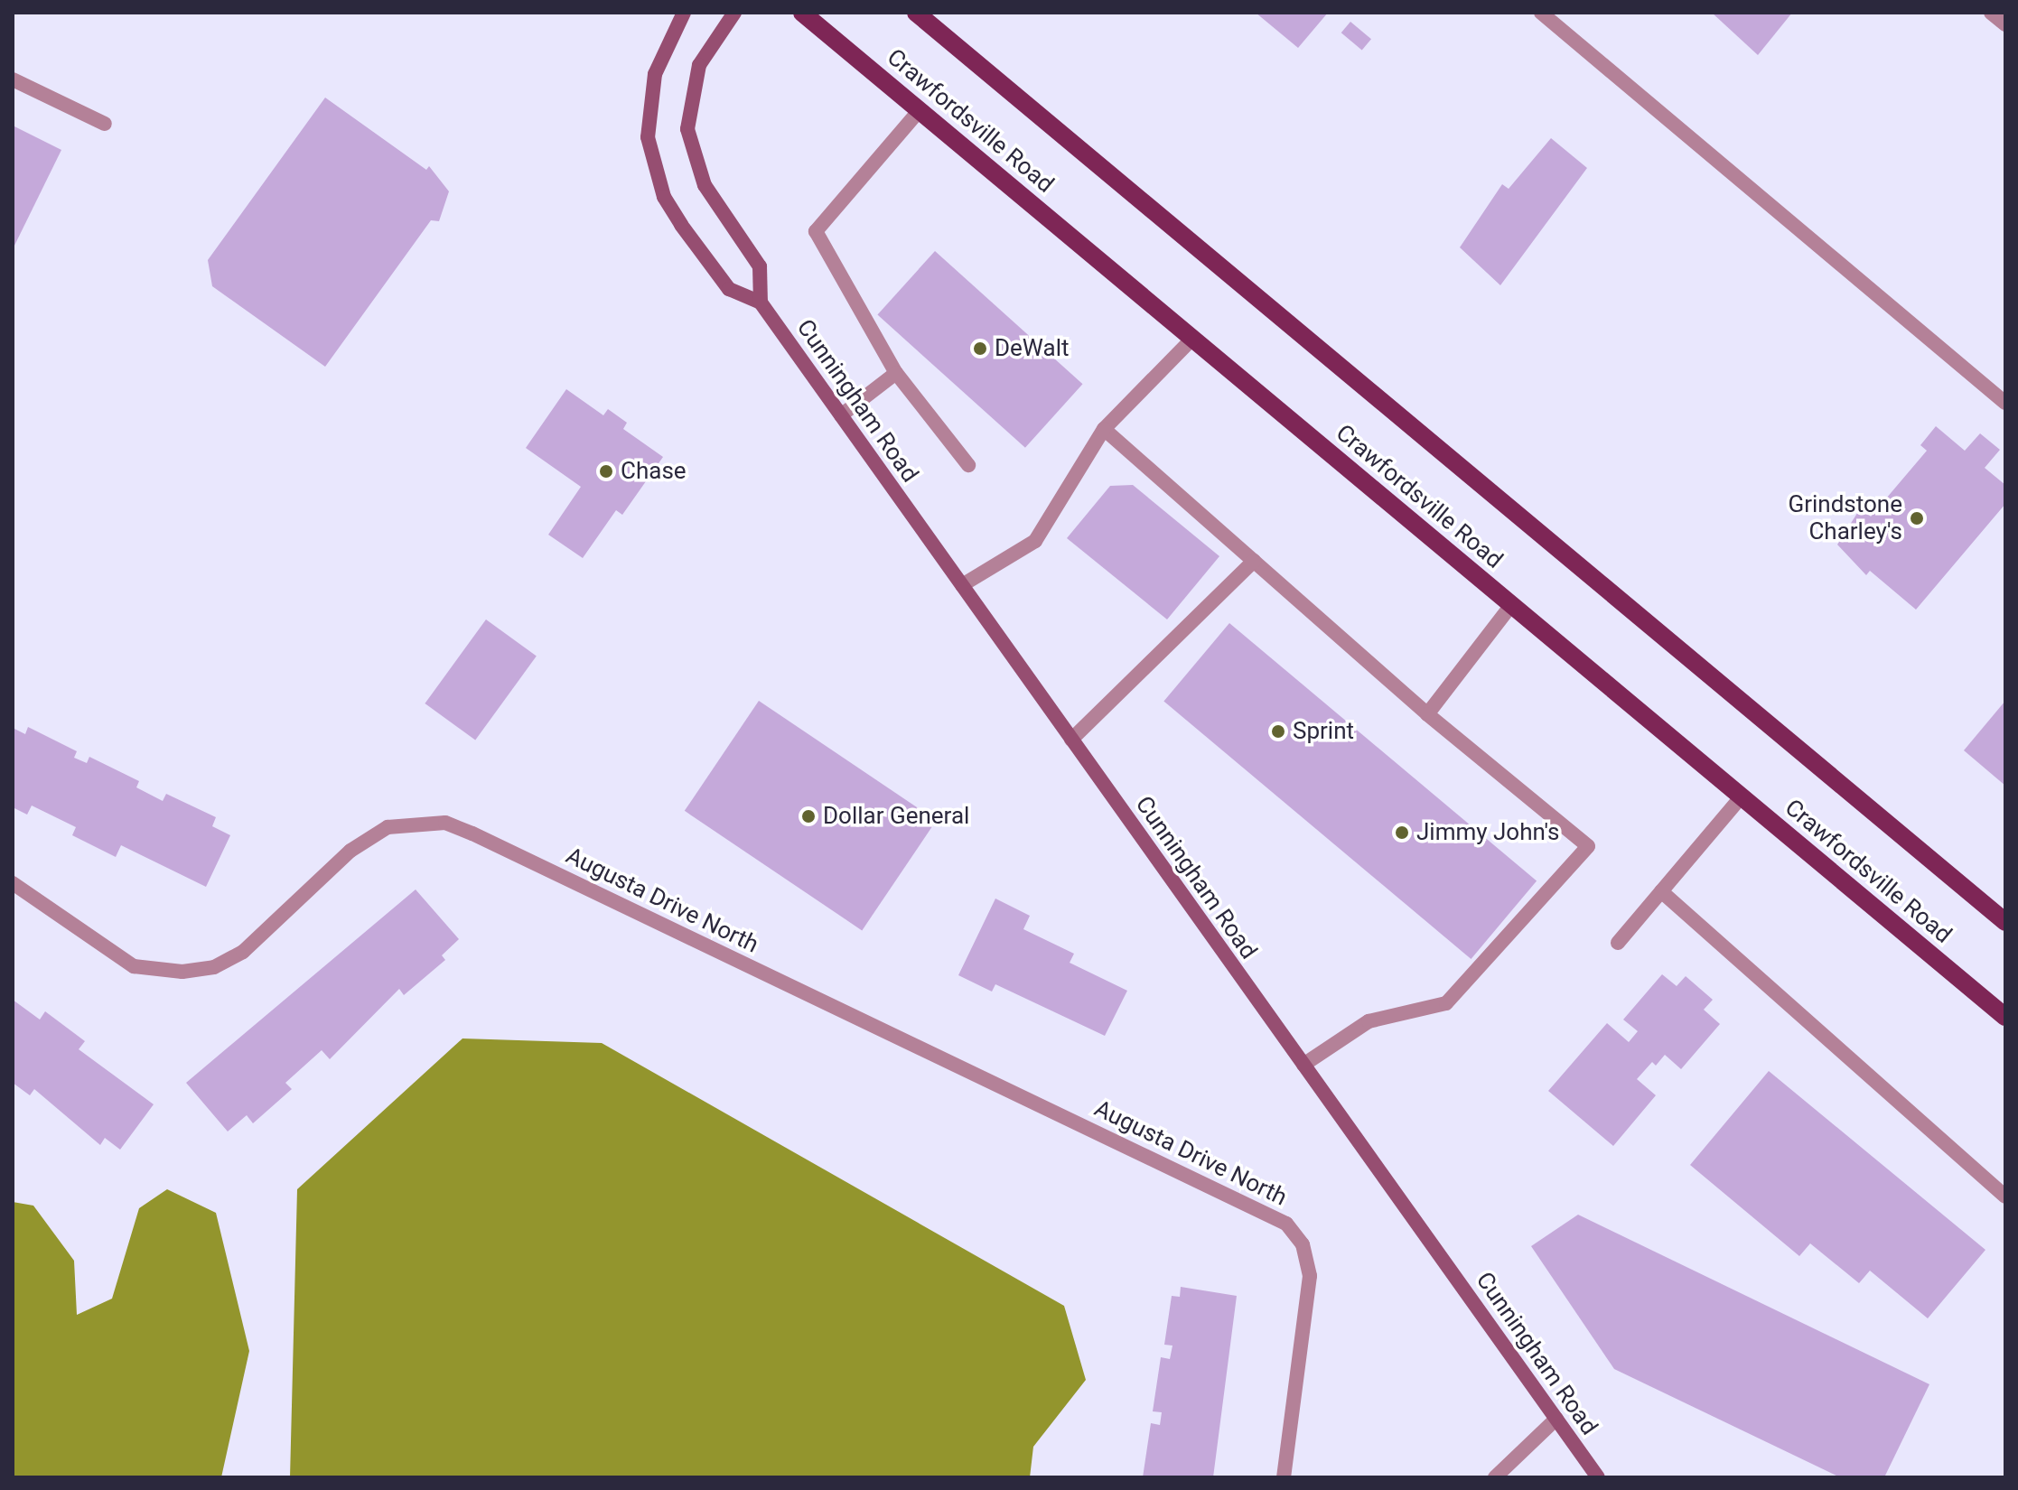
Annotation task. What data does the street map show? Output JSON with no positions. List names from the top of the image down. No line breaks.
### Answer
{"streets":{"main road":["Crawfordsville Road"],"street":["Cunningham Road","Augusta Drive North"]},"places":["DeWalt","Chase","Grindstone Charley's","Sprint","Dollar General","Jimmy John's"]}
